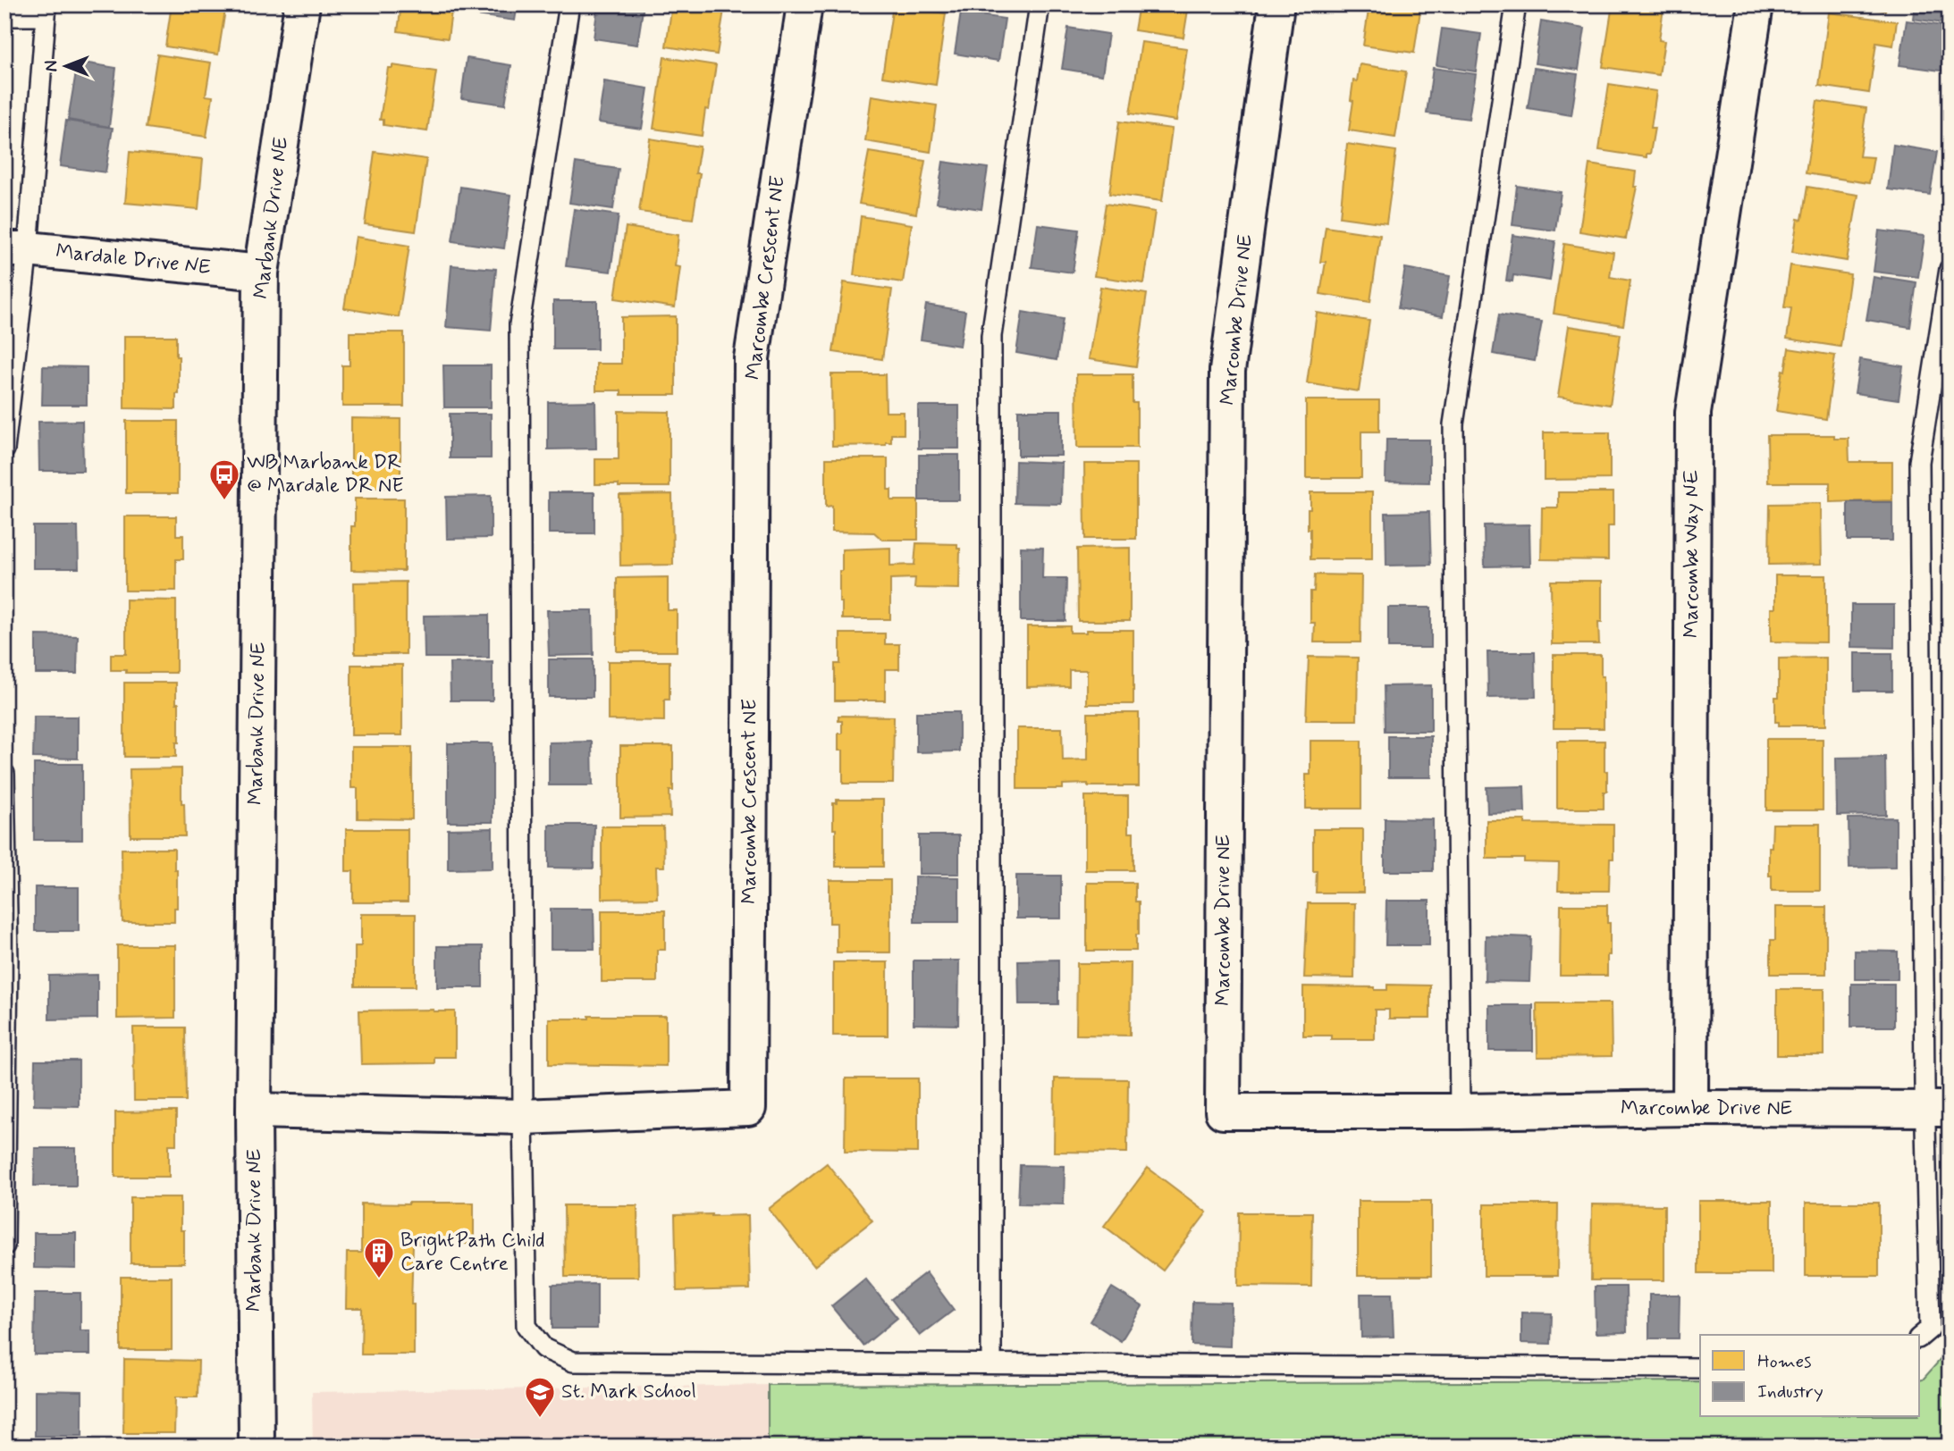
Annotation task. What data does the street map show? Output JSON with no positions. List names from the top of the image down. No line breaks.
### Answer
{"streets":{"street":["Marbank Drive NE","Mardale Drive NE","Marcombe Crescent NE","Marcombe Drive NE","Marcombe Way NE"]},"crossings":[["Marbank Drive NE","Mardale Drive NE"],["Marbank Drive NE","Marcombe Crescent NE"],["Marcombe Drive NE","Marcombe Way NE"]],"places":{"bus stop":["WB Marbank DR @ Mardale DR NE"],"building":["BrightPath Child Care Centre"],"school or university":["St. Mark School"]},"legend":["Homes","Industry"],"north":"left"}
